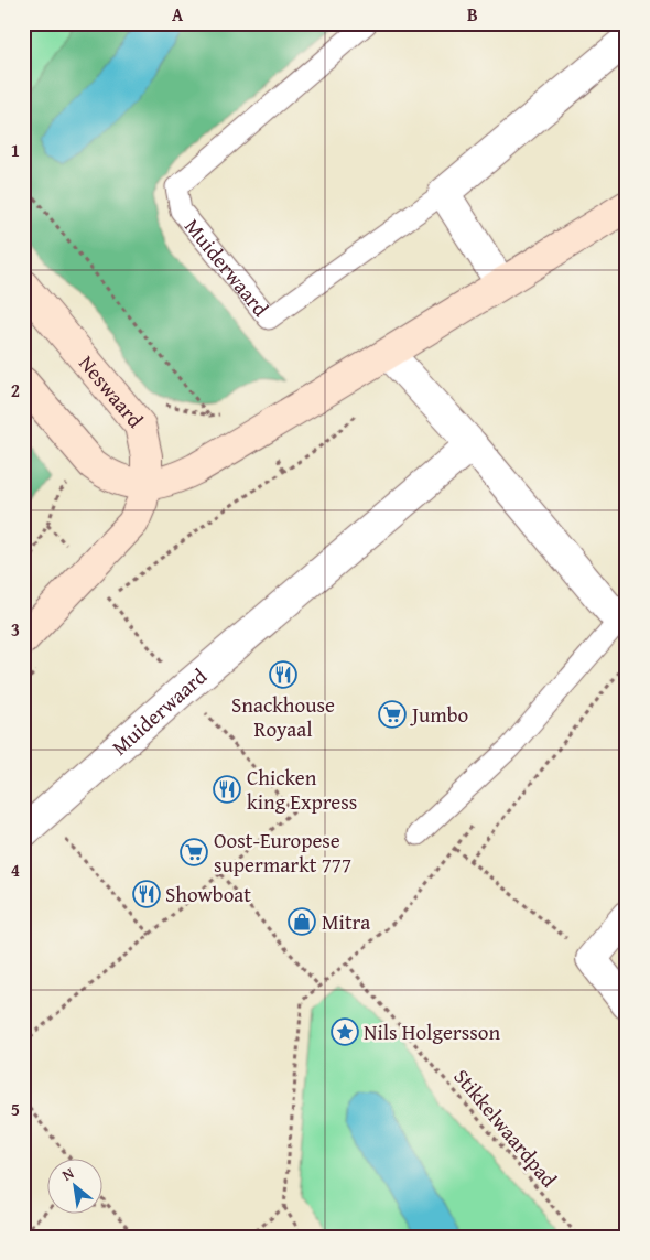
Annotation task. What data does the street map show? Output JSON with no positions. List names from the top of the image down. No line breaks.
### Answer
{"streets":{"main road":["Neswaard"],"street":["Muiderwaard"],"path":["Stikkelwaardpad"]},"places":{"restaurant":["Snackhouse Royaal","Chicken king Express","Showboat"],"supermarket":["Jumbo","Oost-Europese supermarkt 777"],"shop":["Mitra"],"place":["Nils Holgersson"]},"north":"top left","grid":{"columns":["A","B"],"rows":["1","2","3","4","5"]}}
